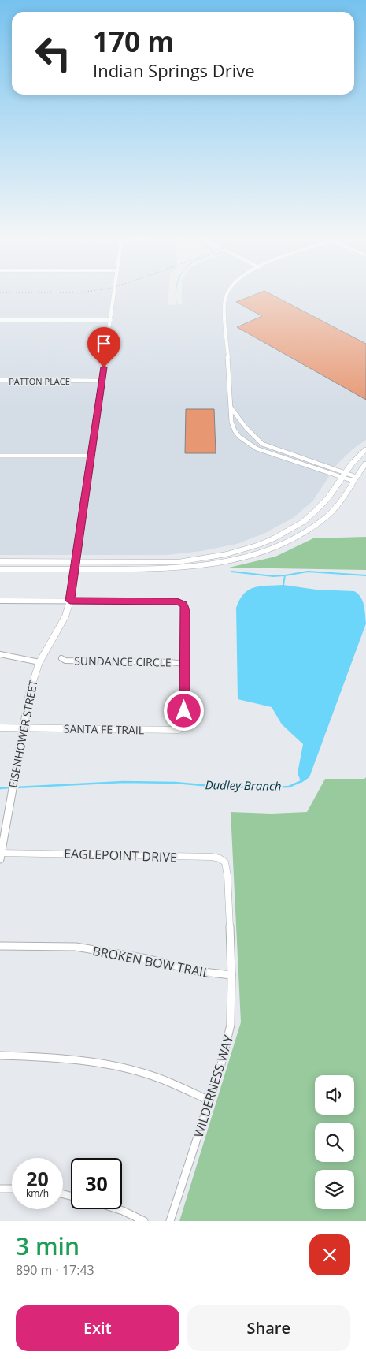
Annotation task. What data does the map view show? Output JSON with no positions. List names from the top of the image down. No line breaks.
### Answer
{"streets":{"street":["PATTON PLACE","SUNDANCE CIRCLE","SANTA FE TRAIL","EISENHOWER STREET","EAGLEPOINT DRIVE","BROKEN BOW TRAIL","WILDERNESS WAY"]},"crossings":[["PATTON PLACE","EISENHOWER STREET"],["SUNDANCE CIRCLE","SANTA FE TRAIL"],["SANTA FE TRAIL","EISENHOWER STREET"],["EISENHOWER STREET","EAGLEPOINT DRIVE"],["EAGLEPOINT DRIVE","WILDERNESS WAY"],["BROKEN BOW TRAIL","WILDERNESS WAY"]],"water":["Dudley Branch"],"page":{"turn":["170 m","Indian Springs Drive"],"speed":"20 km/h","limit":"30","heading":["3 min","890 m · 17:43"],"buttons":["Exit","Share"]}}
